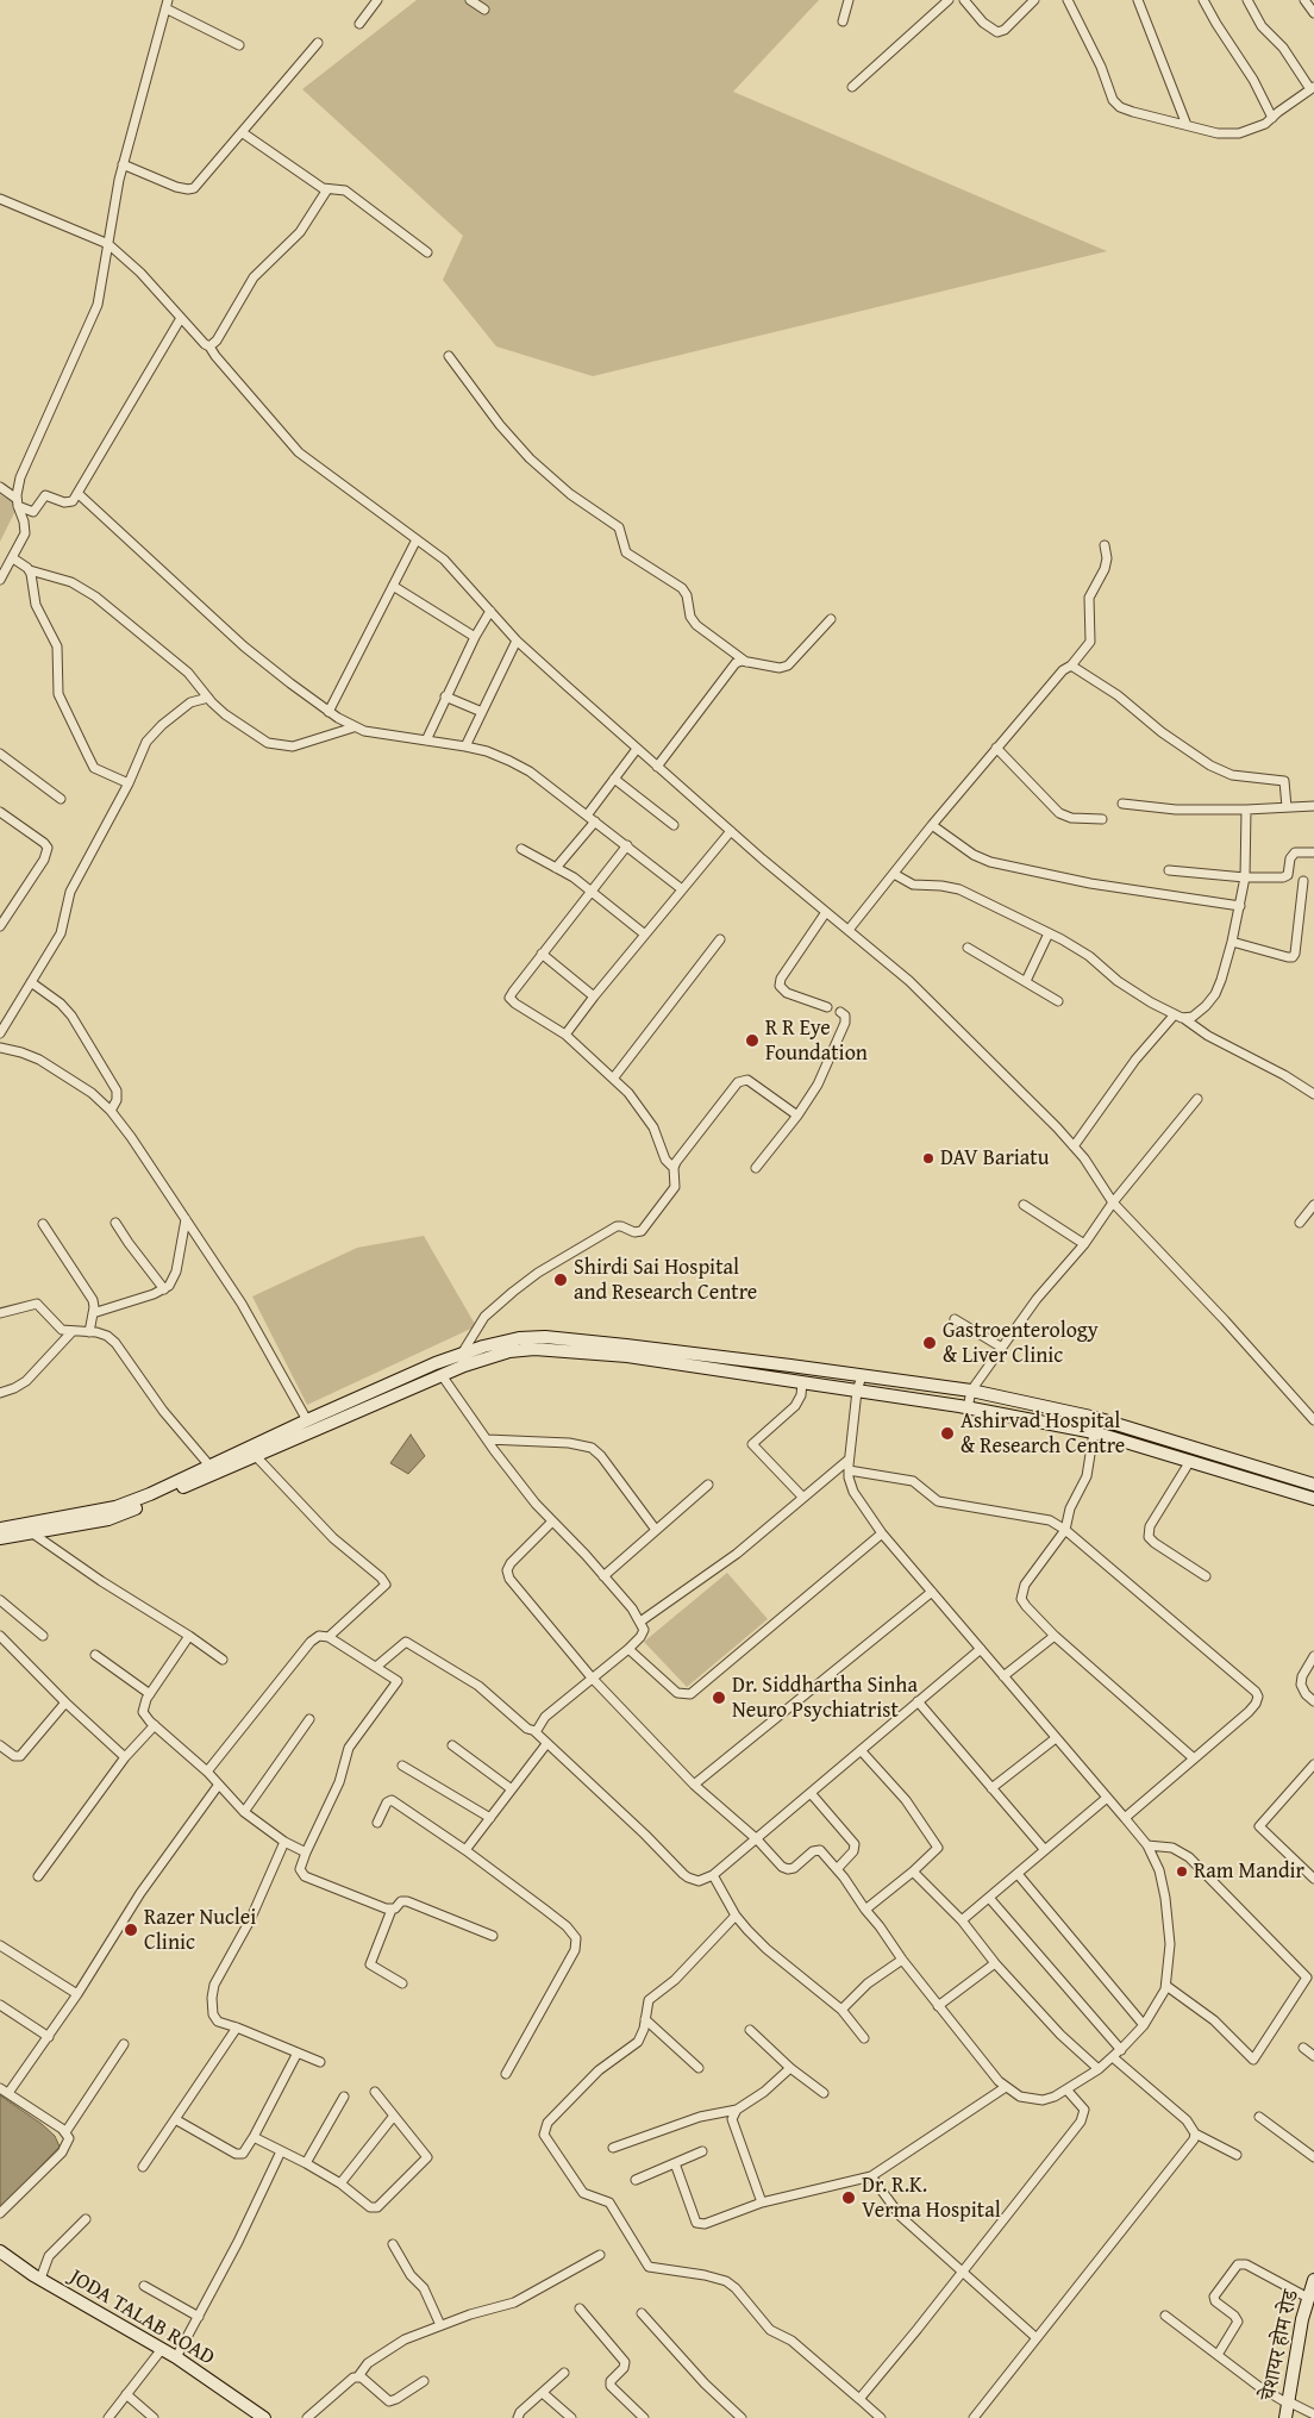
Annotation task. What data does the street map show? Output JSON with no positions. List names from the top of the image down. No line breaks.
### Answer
{"streets":{"main road":["JODA TALAB ROAD","चेशायर होम रोड"]},"places":["R R Eye Foundation","DAV Bariatu","Shirdi Sai Hospital and Research Centre","Gastroenterology & Liver Clinic","Ashirvad Hospital & Research Centre","Dr. Siddhartha Sinha Neuro Psychiatrist","Ram Mandir","Razer Nuclei Clinic","Dr. R.K. Verma Hospital"]}
